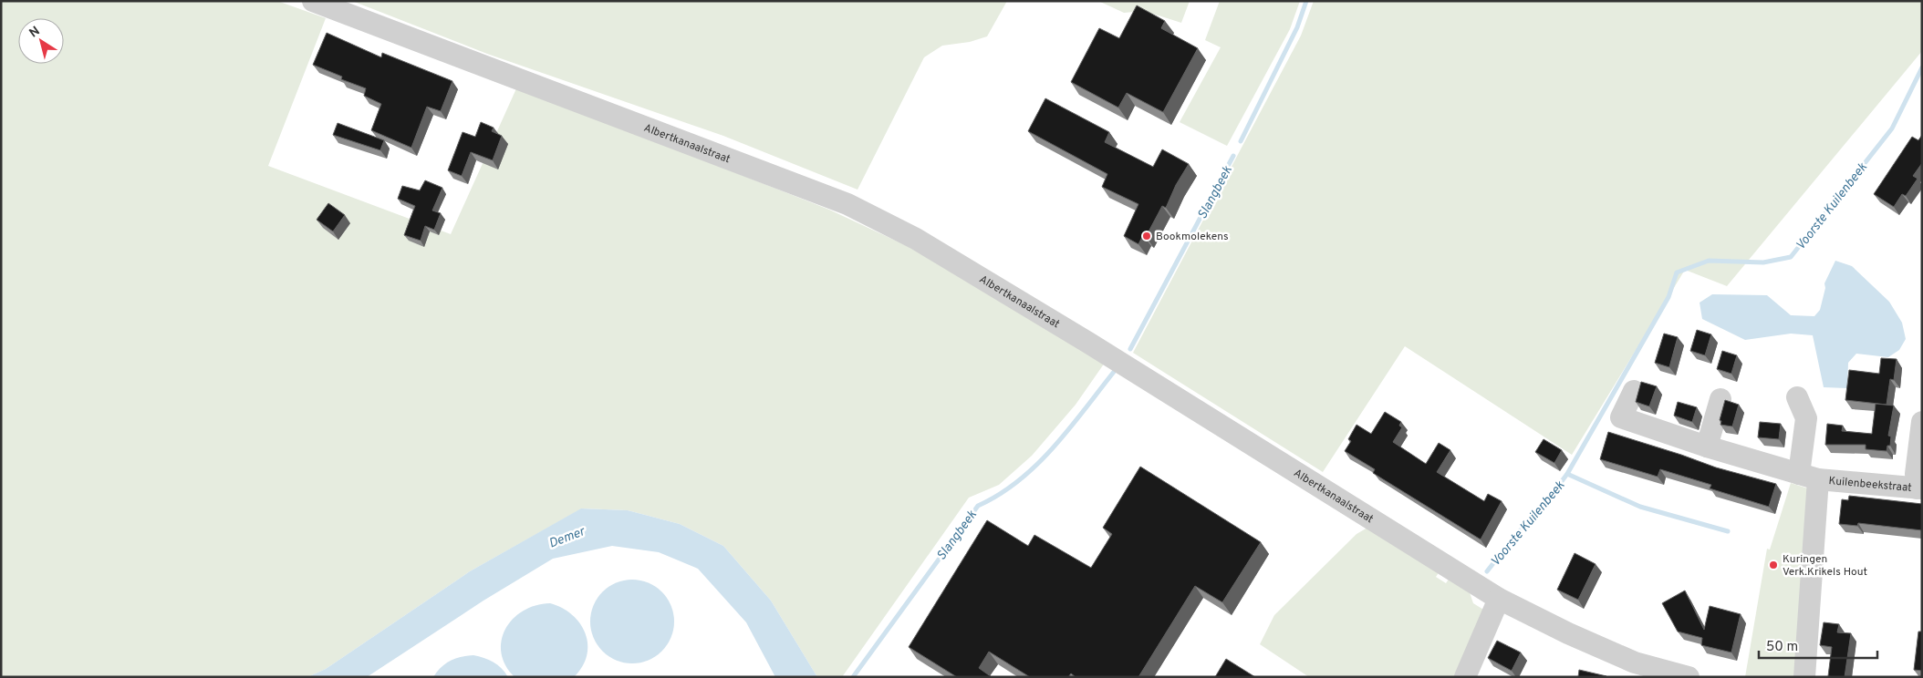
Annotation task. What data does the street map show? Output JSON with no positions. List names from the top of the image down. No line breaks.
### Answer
{"streets":{"street":["Albertkanaalstraat","Kuilenbeekstraat"]},"water":["Slangbeek","Voorste Kuilenbeek","Demer"],"places":["Bookmolekens","Kuringen Verk.Krikels Hout"],"scale_bar":"50 m","north":"top left"}
